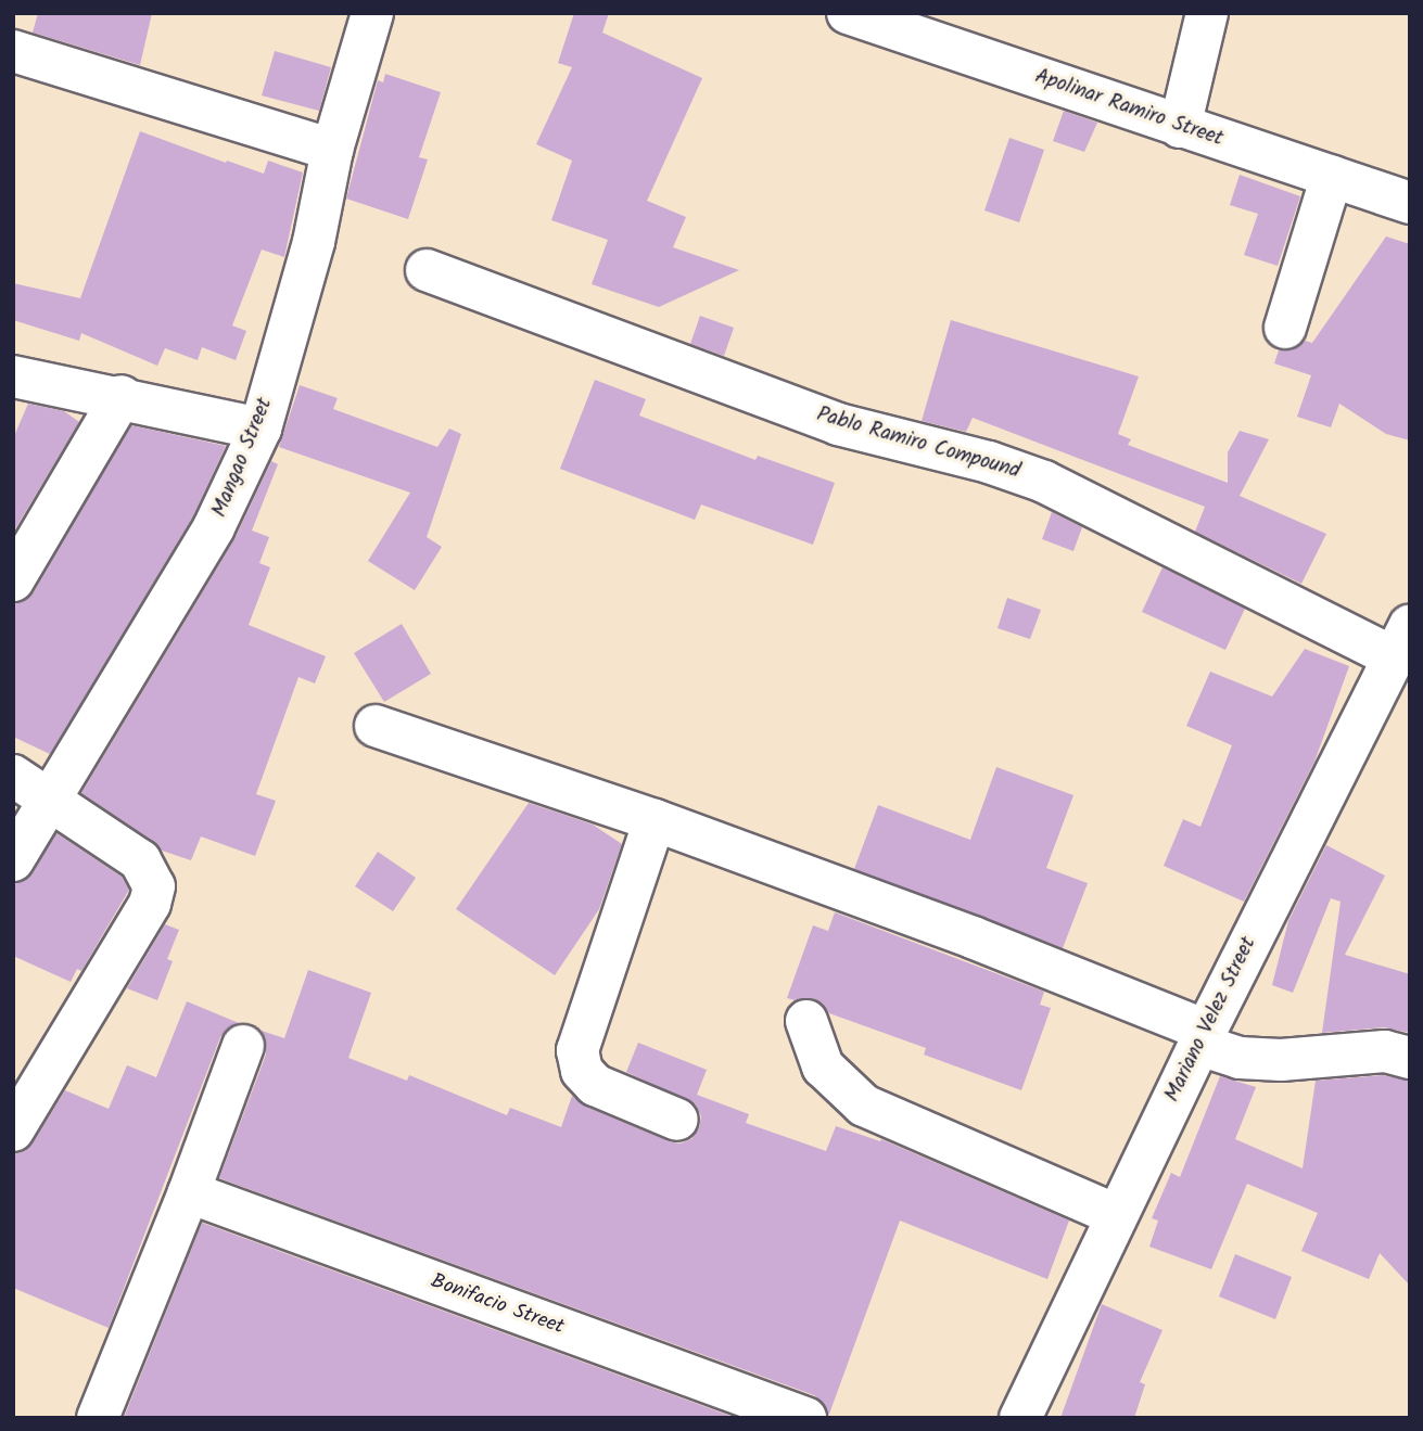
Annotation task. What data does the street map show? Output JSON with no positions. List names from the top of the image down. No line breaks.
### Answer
{"streets":{"street":["Apolinar Ramiro Street","Pablo Ramiro Compound","Mangao Street","Mariano Velez Street","Bonifacio Street"]},"crossings":[["Pablo Ramiro Compound","Mariano Velez Street"]]}
